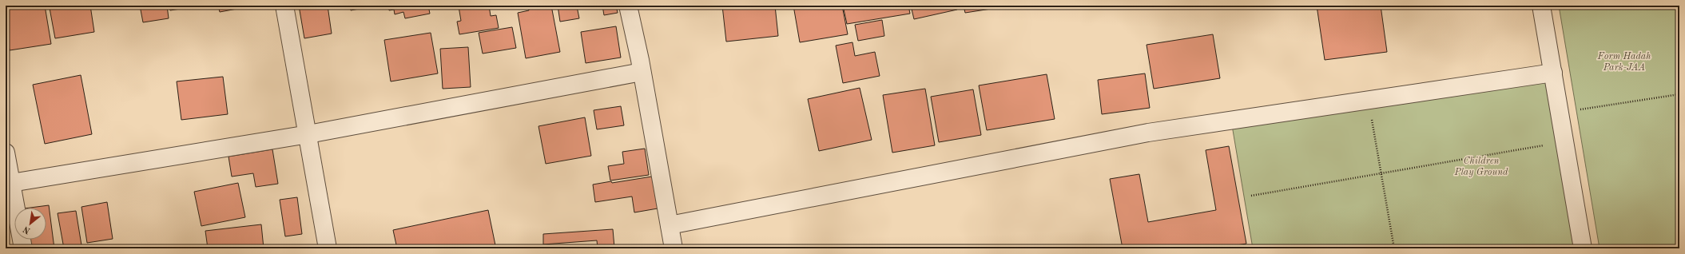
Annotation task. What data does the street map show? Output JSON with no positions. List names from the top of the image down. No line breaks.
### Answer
{"parks":["Form Hadah Park-JAA","Children Play Ground"],"north":"bottom left"}
